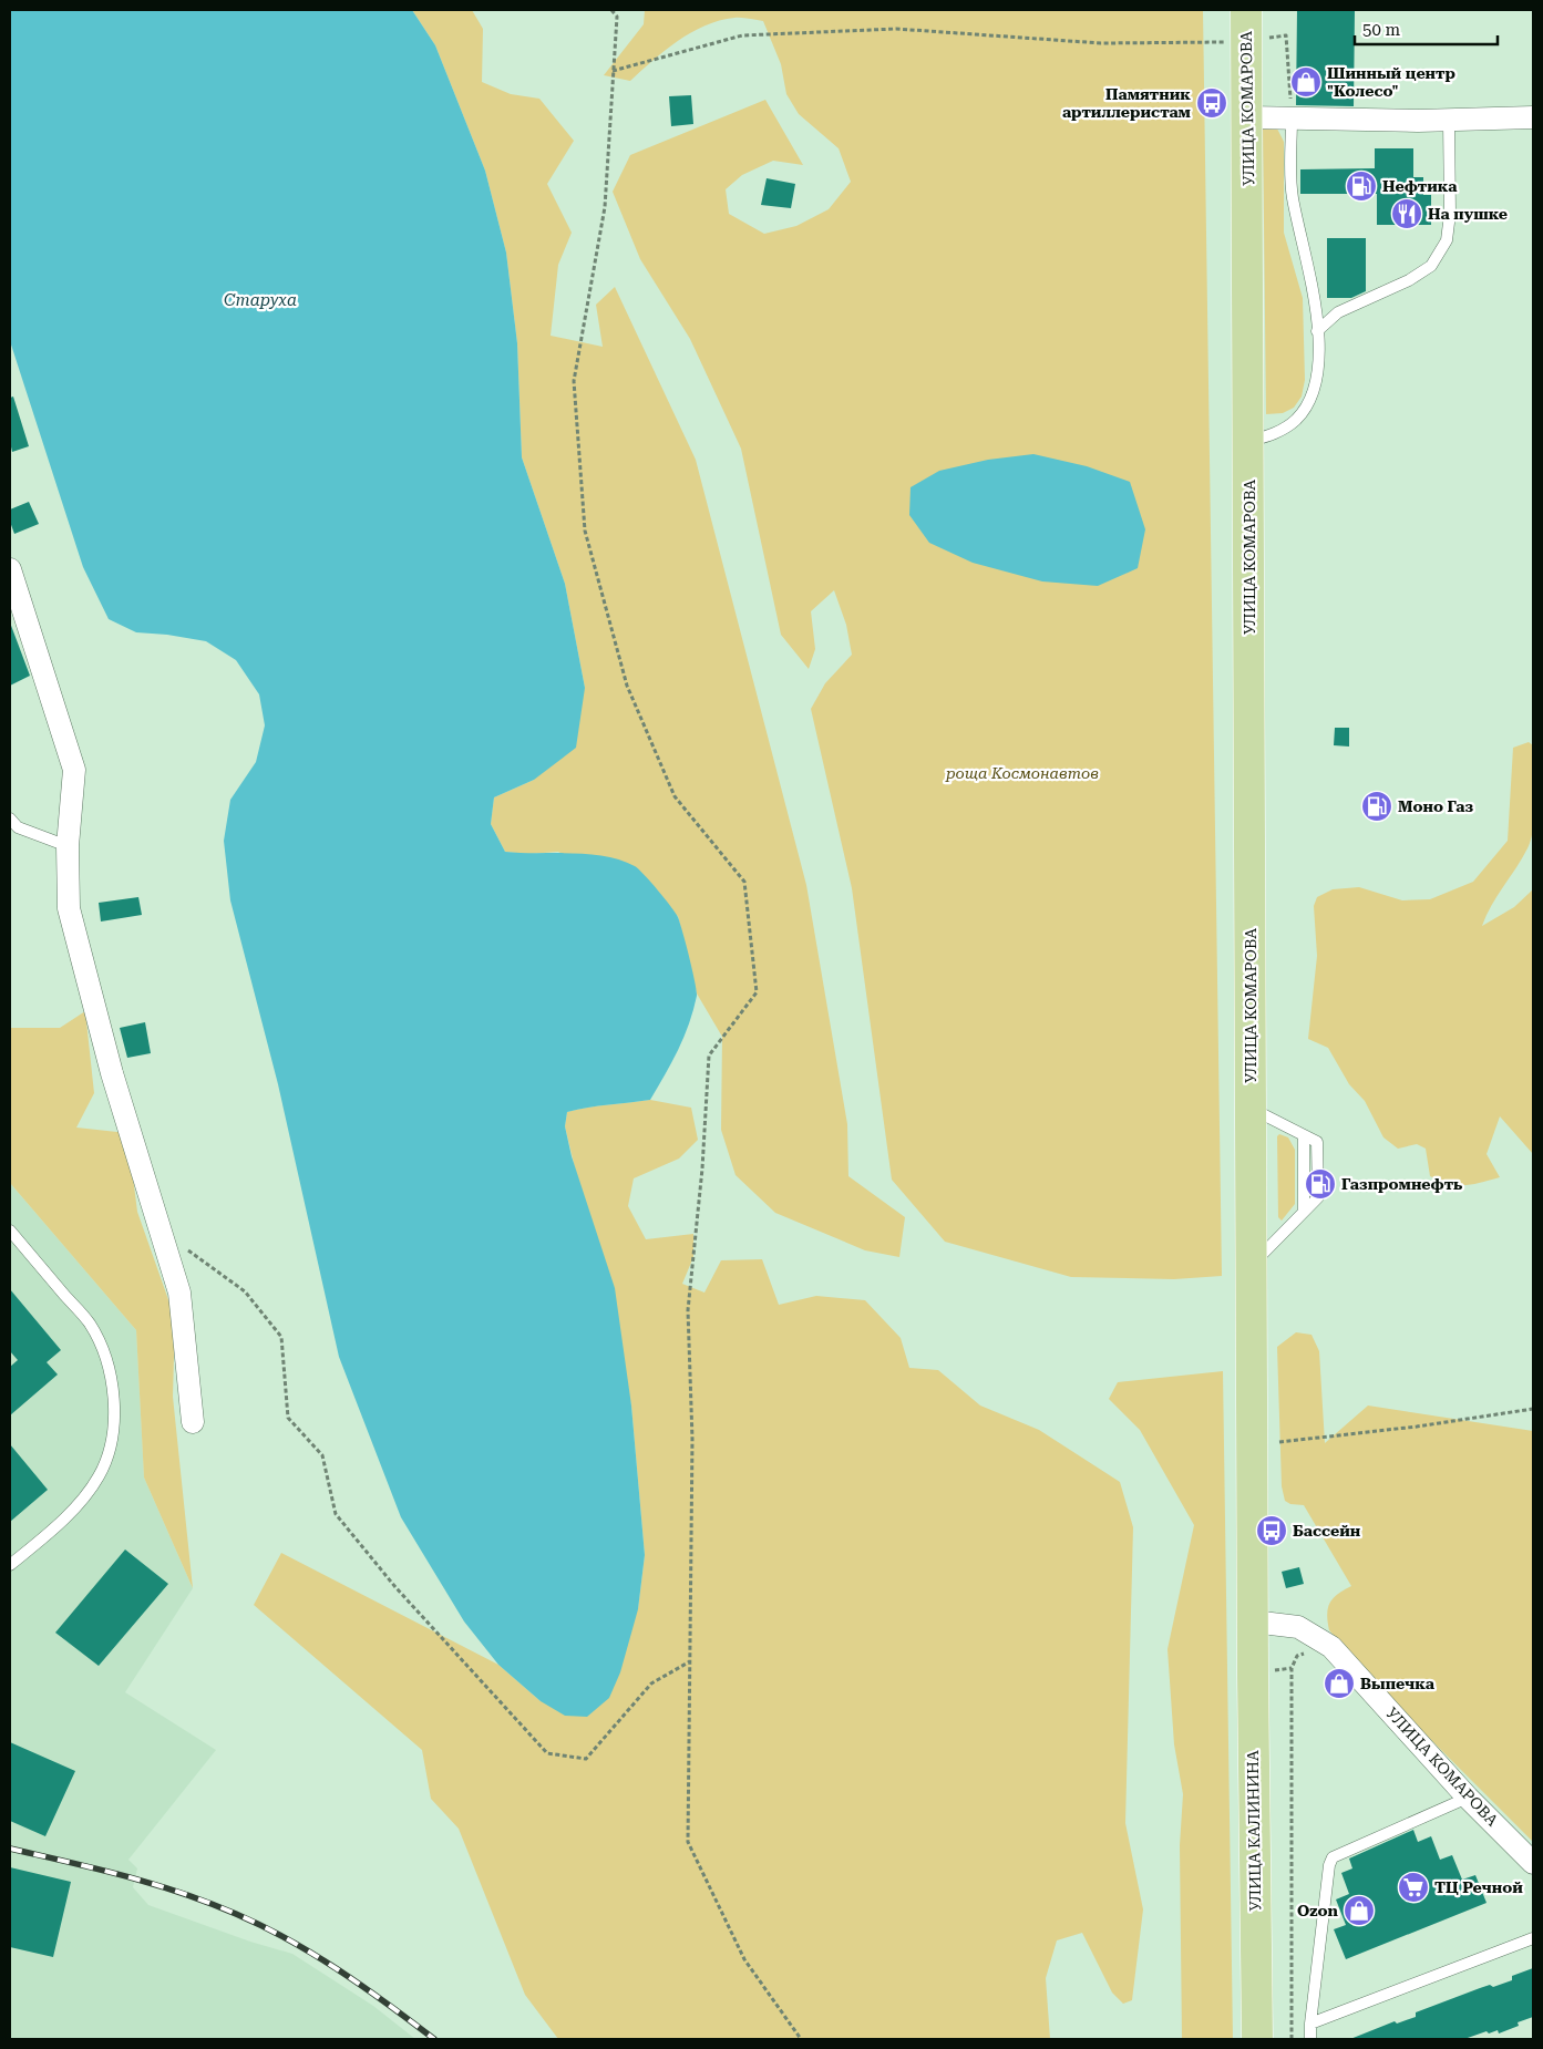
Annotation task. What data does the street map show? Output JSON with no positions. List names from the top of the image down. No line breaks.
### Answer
{"streets":{"main road":["УЛИЦА КОМАРОВА","УЛИЦА КАЛИНИНА"]},"crossings":[["УЛИЦА КОМАРОВА","УЛИЦА КАЛИНИНА"]],"water":["Старуха"],"parks":["роща Космонавтов"],"places":{"shop":["Шинный центр \"Колесо\"","Выпечка","Ozon"],"bus stop":["Памятник артиллеристам","Бассейн"],"fuel station":["Нефтика","Моно Газ","Газпромнефть"],"restaurant":["На пушке"],"supermarket":["ТЦ Речной"]},"scale_bar":"50 m"}
